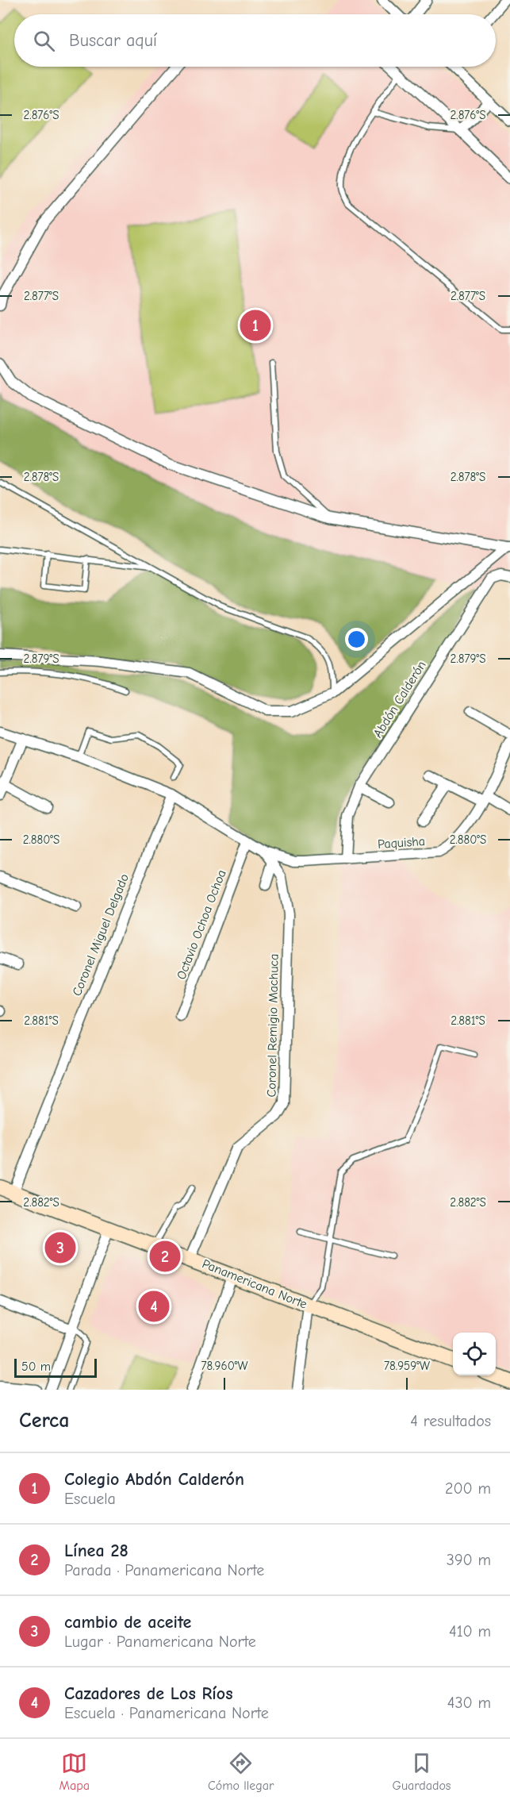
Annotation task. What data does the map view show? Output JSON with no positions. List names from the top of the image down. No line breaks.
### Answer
{"streets":{"main road":["Panamericana Norte"],"street":["Abdón Calderón","Paquisha","Octavio Ochoa Ochoa","Coronel Miguel Delgado","Coronel Remigio Machuca"]},"crossings":[["Abdón Calderón","Paquisha"],["Coronel Miguel Delgado","Panamericana Norte"],["Coronel Remigio Machuca","Panamericana Norte"]],"scale_bar":"50 m","page":{"search":"Buscar aquí","pins":["1","3","2","4"],"scale":"50 m","heading":["Cerca","4 resultados"],"list":[{"mark":"1","name":"Colegio Abdón Calderón","note":"Escuela","value":"200 m"},{"mark":"2","name":"Línea 28","note":"Parada · Panamericana Norte","value":"390 m"},{"mark":"3","name":"cambio de aceite","note":"Lugar · Panamericana Norte","value":"410 m"},{"mark":"4","name":"Cazadores de Los Ríos","note":"Escuela · Panamericana Norte","value":"430 m"}],"nav":["Mapa","Cómo llegar","Guardados"]},"coordinates":["2.876°S","2.877°S","2.878°S","2.879°S","2.880°S","2.881°S","2.882°S","78.960°W","78.959°W"]}
